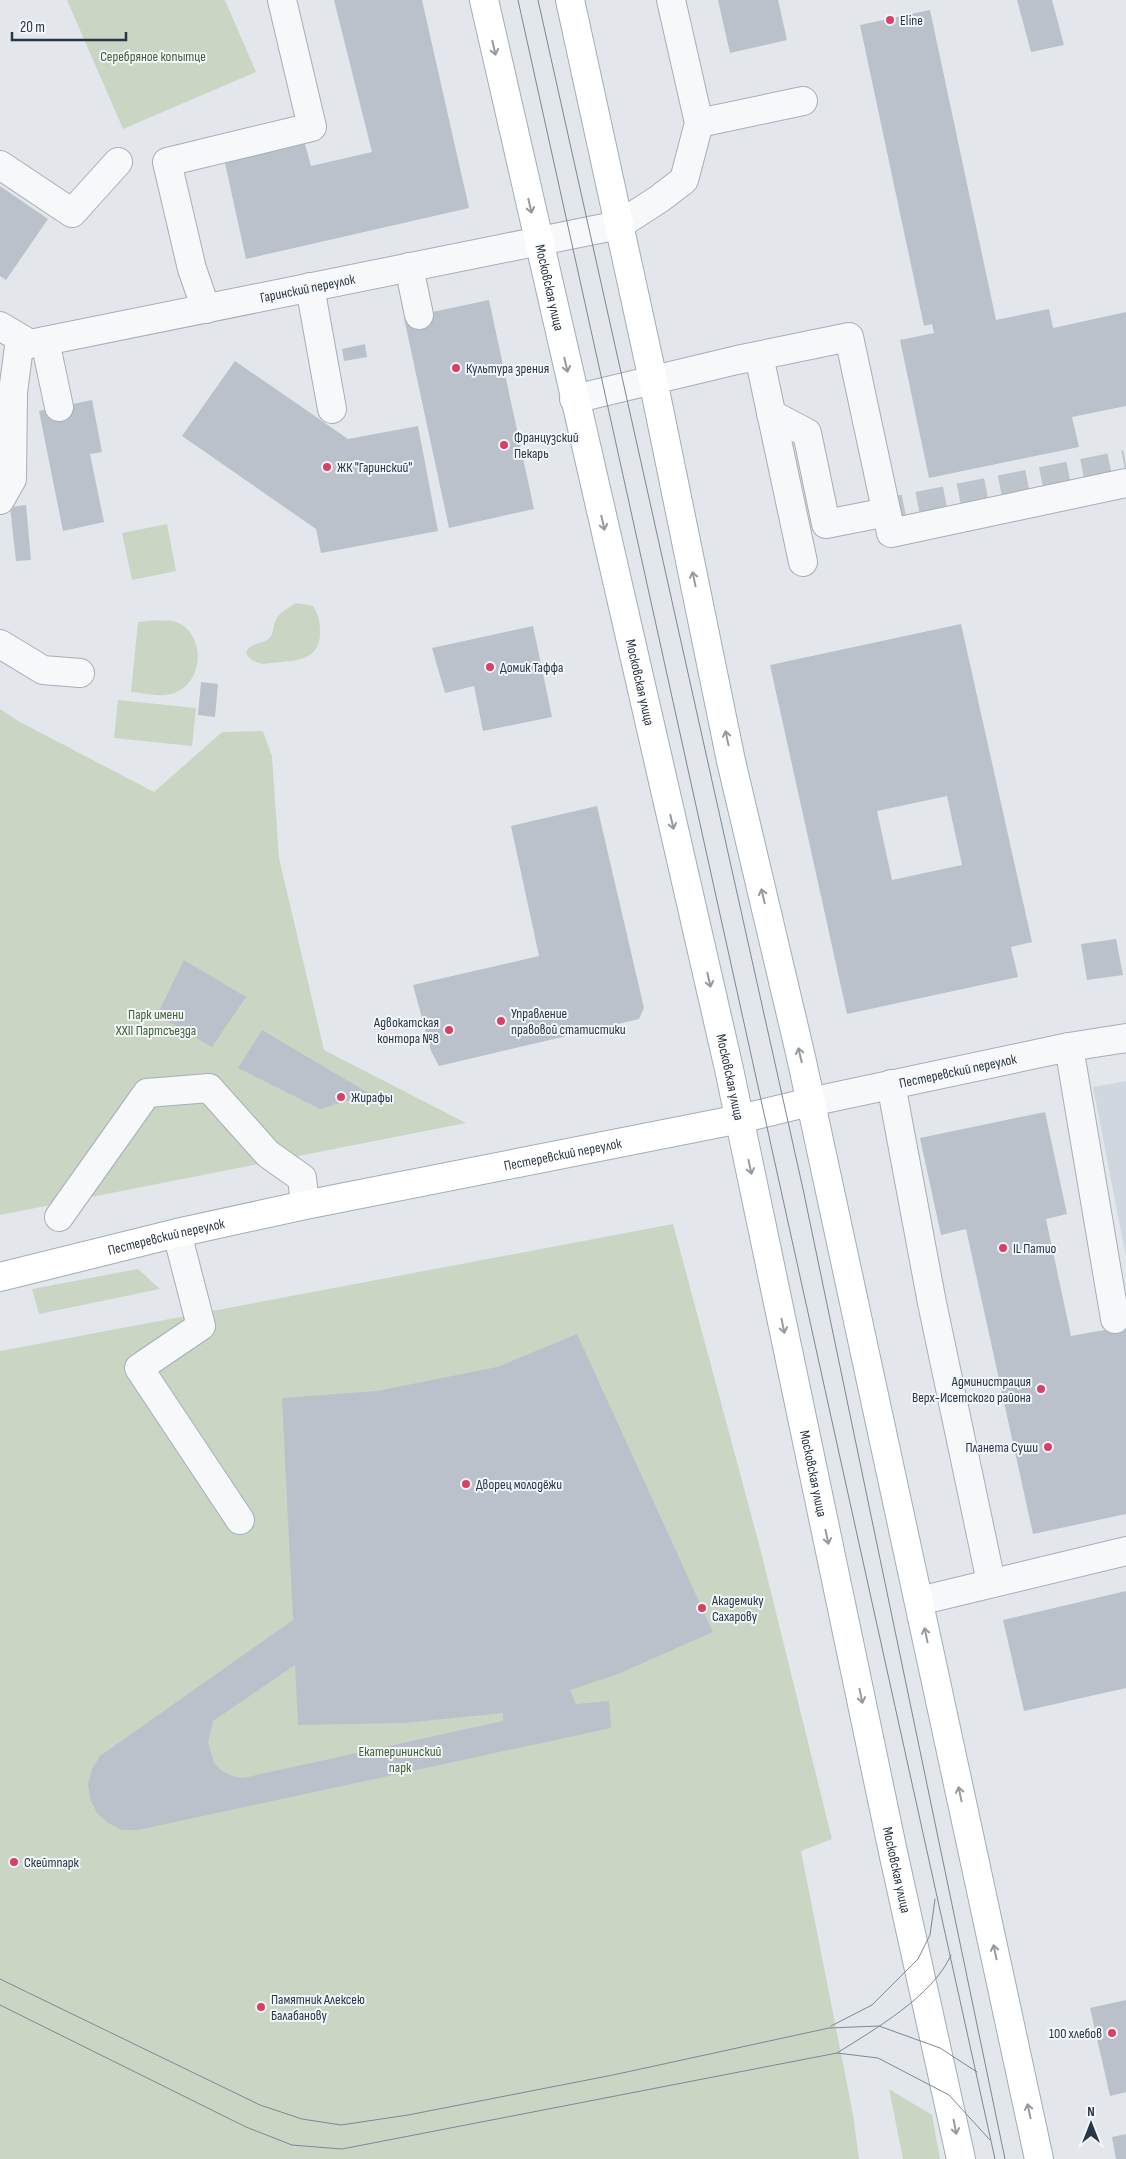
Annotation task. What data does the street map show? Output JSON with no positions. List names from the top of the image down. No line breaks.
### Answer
{"streets":{"main road":["Московская улица","Пестеревский переулок"],"street":["Гаринский переулок"]},"crossings":[["Гаринский переулок","Московская улица"],["Московская улица","Пестеревский переулок"]],"parks":["Серебряное копытце","Парк имени XXII Партсъезда","Екатерининский парк"],"places":["Eline","Культура зрения","Французский Пекарь","ЖК \"Гаринский\"","Домик Таффа","Управление правовой статистики","Адвокатская контора №8","Жирафы","IL Патио","Администрация Верх-Исетского района","Планета Суши","Дворец молодёжи","Академику Сахарову","Скейтпарк","Памятник Алексею Балабанову","100 хлебов"],"scale_bar":"20 m","north":"top"}
